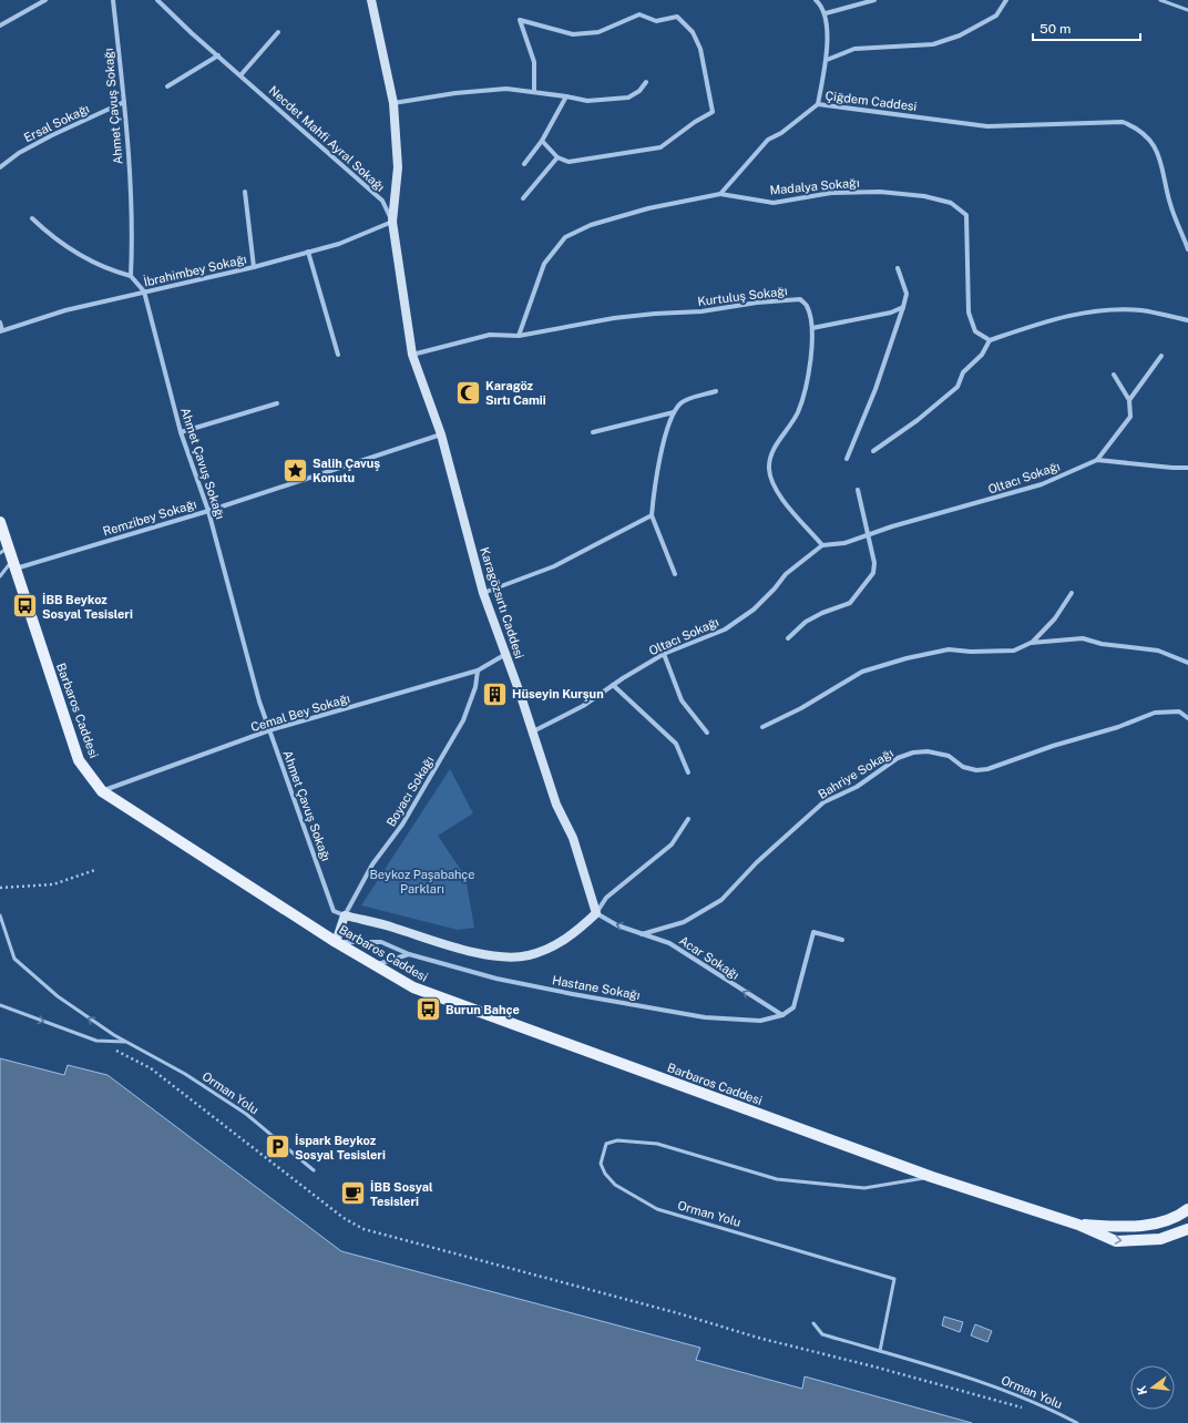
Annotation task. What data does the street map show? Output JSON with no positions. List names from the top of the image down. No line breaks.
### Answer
{"streets":{"main road":["Barbaros Caddesi"],"street":["Çiğdem Caddesi","Ahmet Çavuş Sokağı","Ersal Sokağı","Necdet Mahfi Ayral Sokağı","Madalya Sokağı","İbrahimbey Sokağı","Kurtuluş Sokağı","Oltacı Sokağı","Remzibey Sokağı","Karagözsırtı Caddesi","Cemal Bey Sokağı","Bahriye Sokağı","Boyacı Sokağı","Acar Sokağı","Hastane Sokağı"],"lane":["Orman Yolu"]},"crossings":[["Çiğdem Caddesi","Madalya Sokağı"],["Ahmet Çavuş Sokağı","Ersal Sokağı"],["Ahmet Çavuş Sokağı","İbrahimbey Sokağı"],["Ahmet Çavuş Sokağı","Remzibey Sokağı"],["Ahmet Çavuş Sokağı","Cemal Bey Sokağı"],["Ahmet Çavuş Sokağı","Boyacı Sokağı"],["Necdet Mahfi Ayral Sokağı","İbrahimbey Sokağı"],["Necdet Mahfi Ayral Sokağı","Karagözsırtı Caddesi"],["İbrahimbey Sokağı","Karagözsırtı Caddesi"],["Kurtuluş Sokağı","Oltacı Sokağı"],["Kurtuluş Sokağı","Karagözsırtı Caddesi"],["Oltacı Sokağı","Karagözsırtı Caddesi"],["Remzibey Sokağı","Karagözsırtı Caddesi"],["Remzibey Sokağı","Barbaros Caddesi"],["Karagözsırtı Caddesi","Cemal Bey Sokağı"],["Karagözsırtı Caddesi","Acar Sokağı"],["Barbaros Caddesi","Cemal Bey Sokağı"],["Barbaros Caddesi","Hastane Sokağı"],["Barbaros Caddesi","Orman Yolu"],["Cemal Bey Sokağı","Boyacı Sokağı"],["Bahriye Sokağı","Acar Sokağı"],["Acar Sokağı","Hastane Sokağı"]],"one_way":["Acar Sokağı"],"parks":["Beykoz Paşabahçe Parkları"],"places":{"mosque":["Karagöz Sırtı Camii"],"place":["Salih Çavuş Konutu"],"bus stop":["İBB Beykoz Sosyal Tesisleri","Burun Bahçe"],"building":["Hüseyin Kurşun"],"parking":["İspark Beykoz Sosyal Tesisleri"],"cafe":["İBB Sosyal Tesisleri"]},"scale_bar":"50 m","north":"left"}
